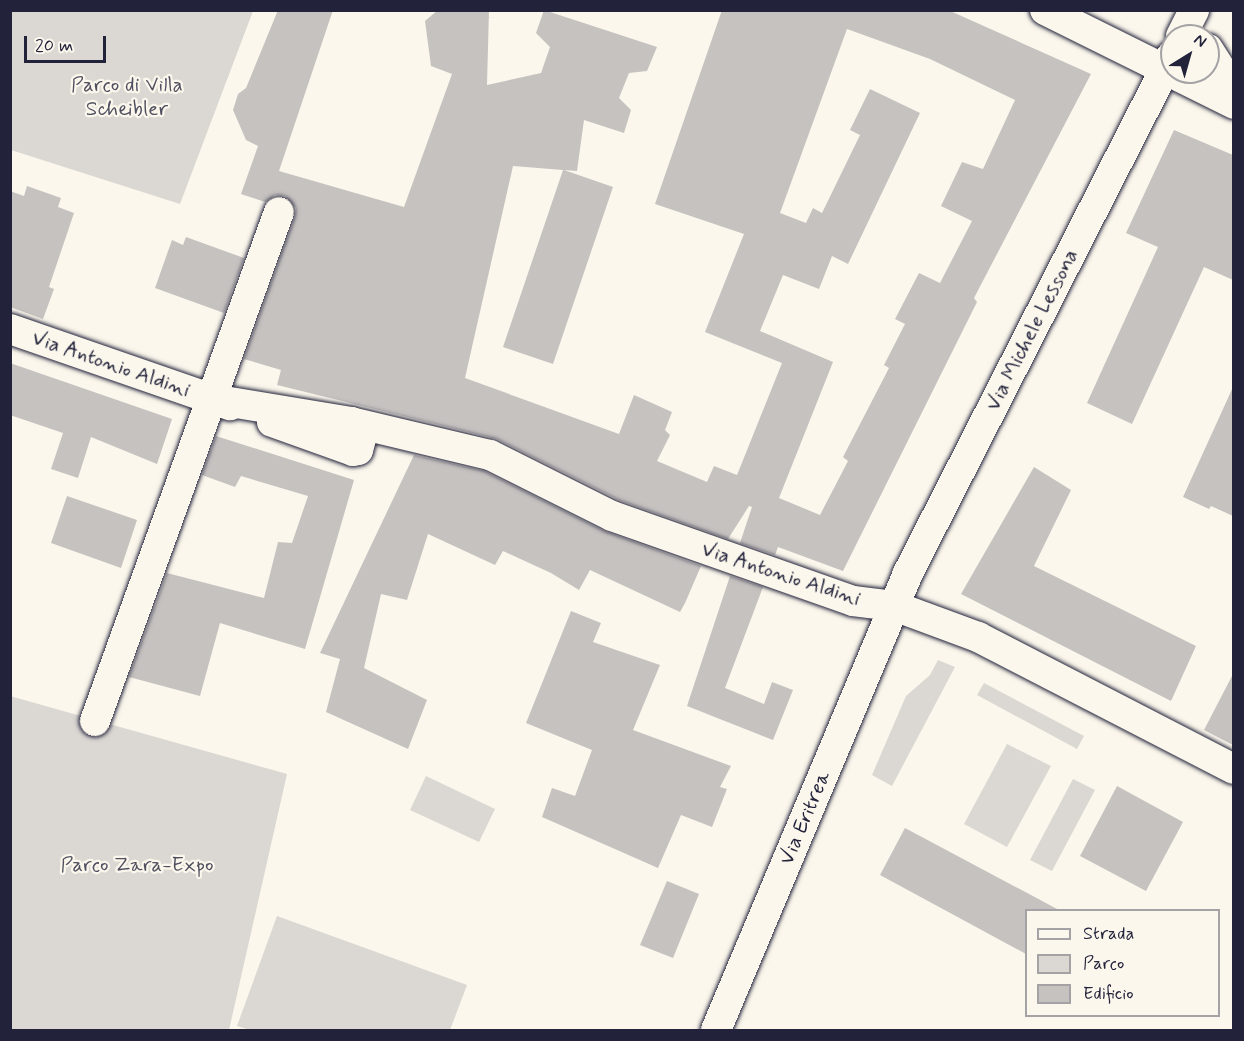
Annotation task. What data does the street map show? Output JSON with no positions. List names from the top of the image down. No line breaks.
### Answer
{"streets":{"street":["Via Michele Lessona","Via Antonio Aldini","Via Eritrea"]},"crossings":[["Via Michele Lessona","Via Antonio Aldini"],["Via Michele Lessona","Via Eritrea"],["Via Antonio Aldini","Via Eritrea"]],"parks":["Parco di Villa Scheibler","Parco Zara-Expo"],"legend":["Strada","Parco","Edificio"],"scale_bar":"20 m","north":"top right"}
